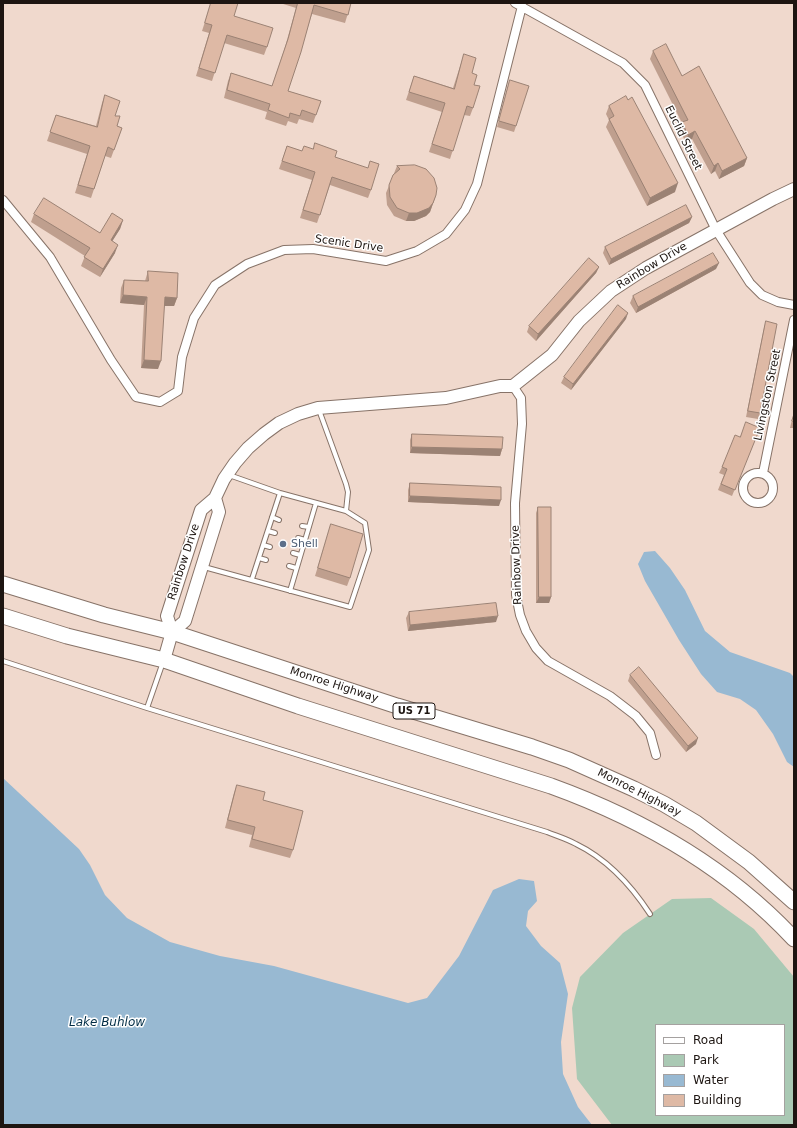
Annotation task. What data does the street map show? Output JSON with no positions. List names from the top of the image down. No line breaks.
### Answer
{"streets":{"highway":["Monroe Highway","US 71"],"street":["Euclid Street","Scenic Drive","Rainbow Drive","Livingston Street"]},"crossings":[["Euclid Street","Scenic Drive"],["Euclid Street","Rainbow Drive"],["Rainbow Drive","Monroe Highway"],["Rainbow Drive","US 71"]],"water":["Lake Buhlow"],"places":["Shell"],"legend":["Road","Park","Water","Building"]}
